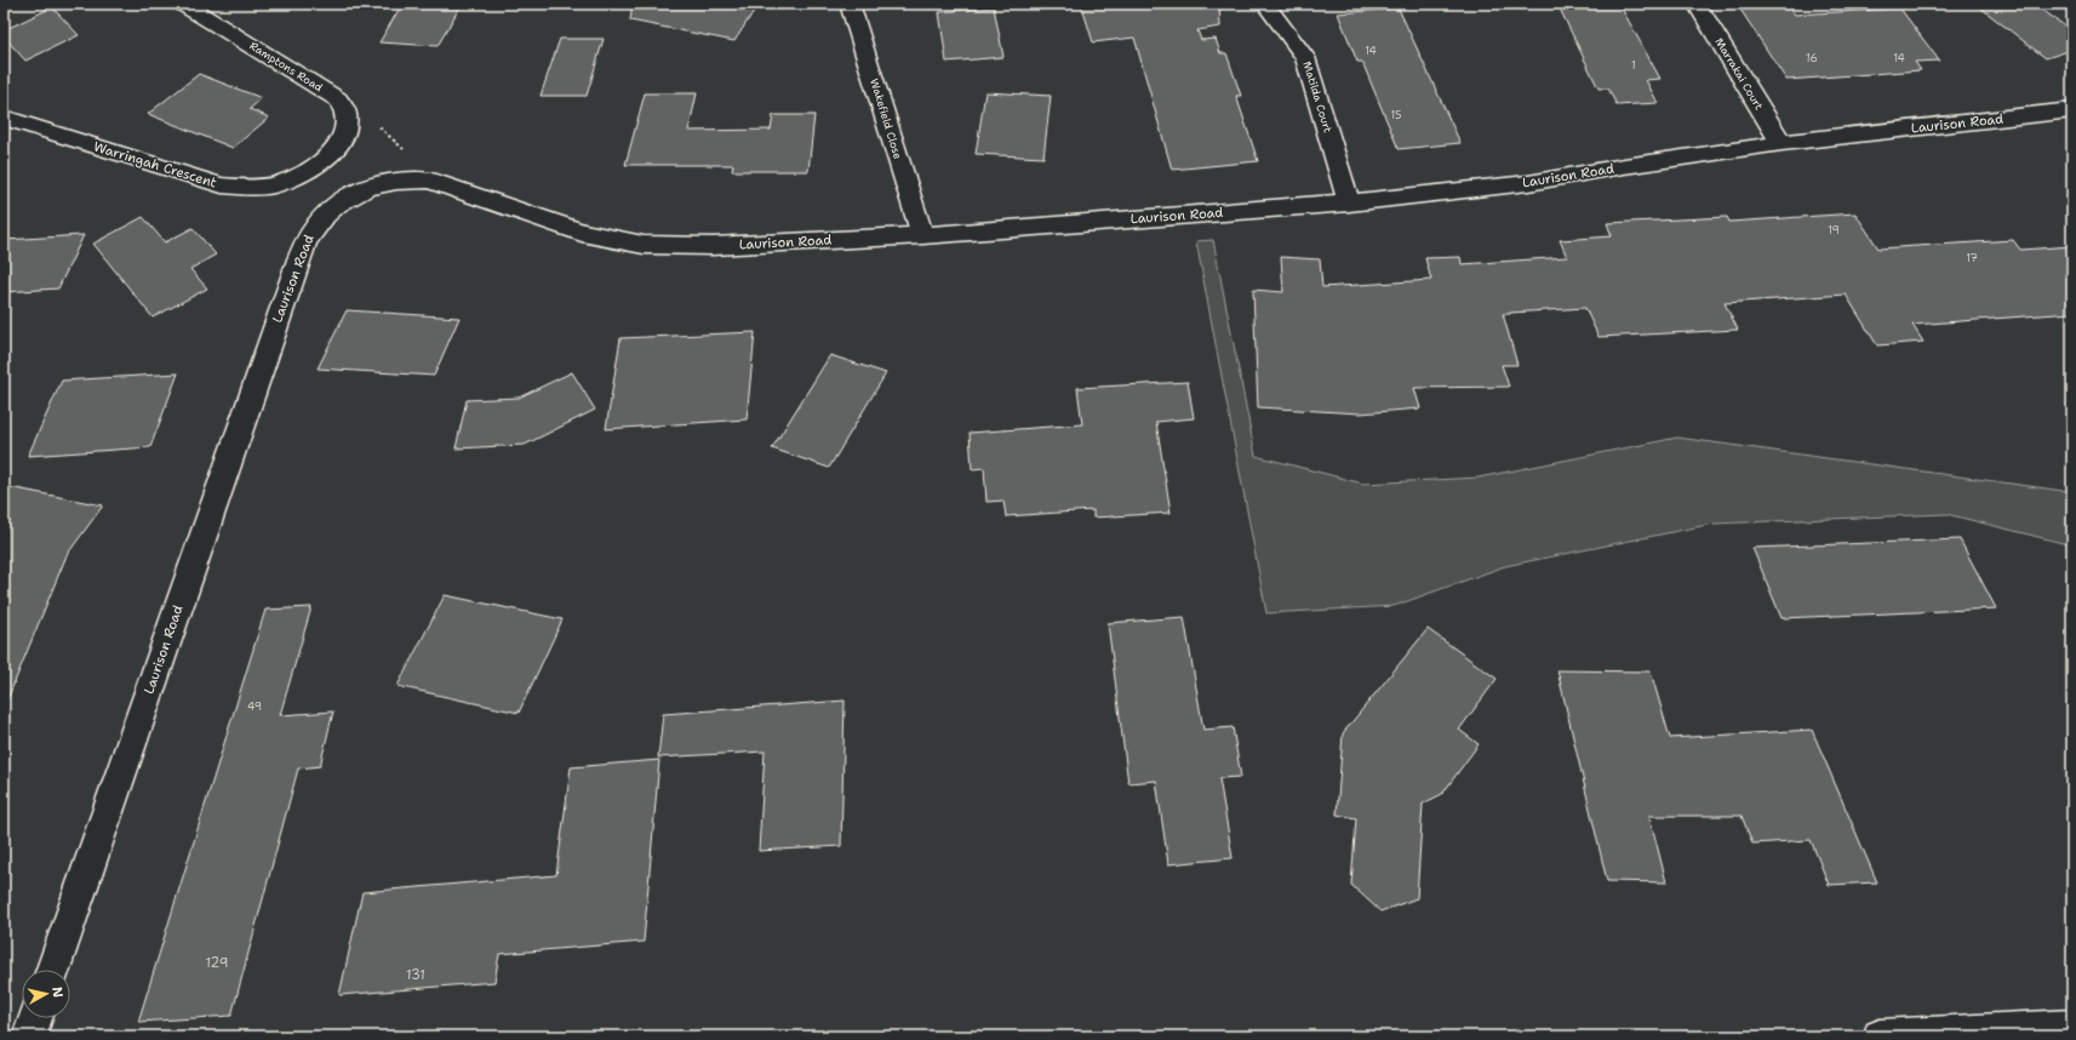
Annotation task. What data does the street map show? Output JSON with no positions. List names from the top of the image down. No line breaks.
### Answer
{"streets":{"street":["Ramptons Road","Marrakai Court","Matilda Court","Wakefield Close","Laurison Road","Warringah Crescent"]},"crossings":[["Ramptons Road","Warringah Crescent"],["Marrakai Court","Laurison Road"],["Matilda Court","Laurison Road"],["Wakefield Close","Laurison Road"]],"house_numbers":["14","16","14","1","15","19","17","49","129","131"],"north":"right"}
